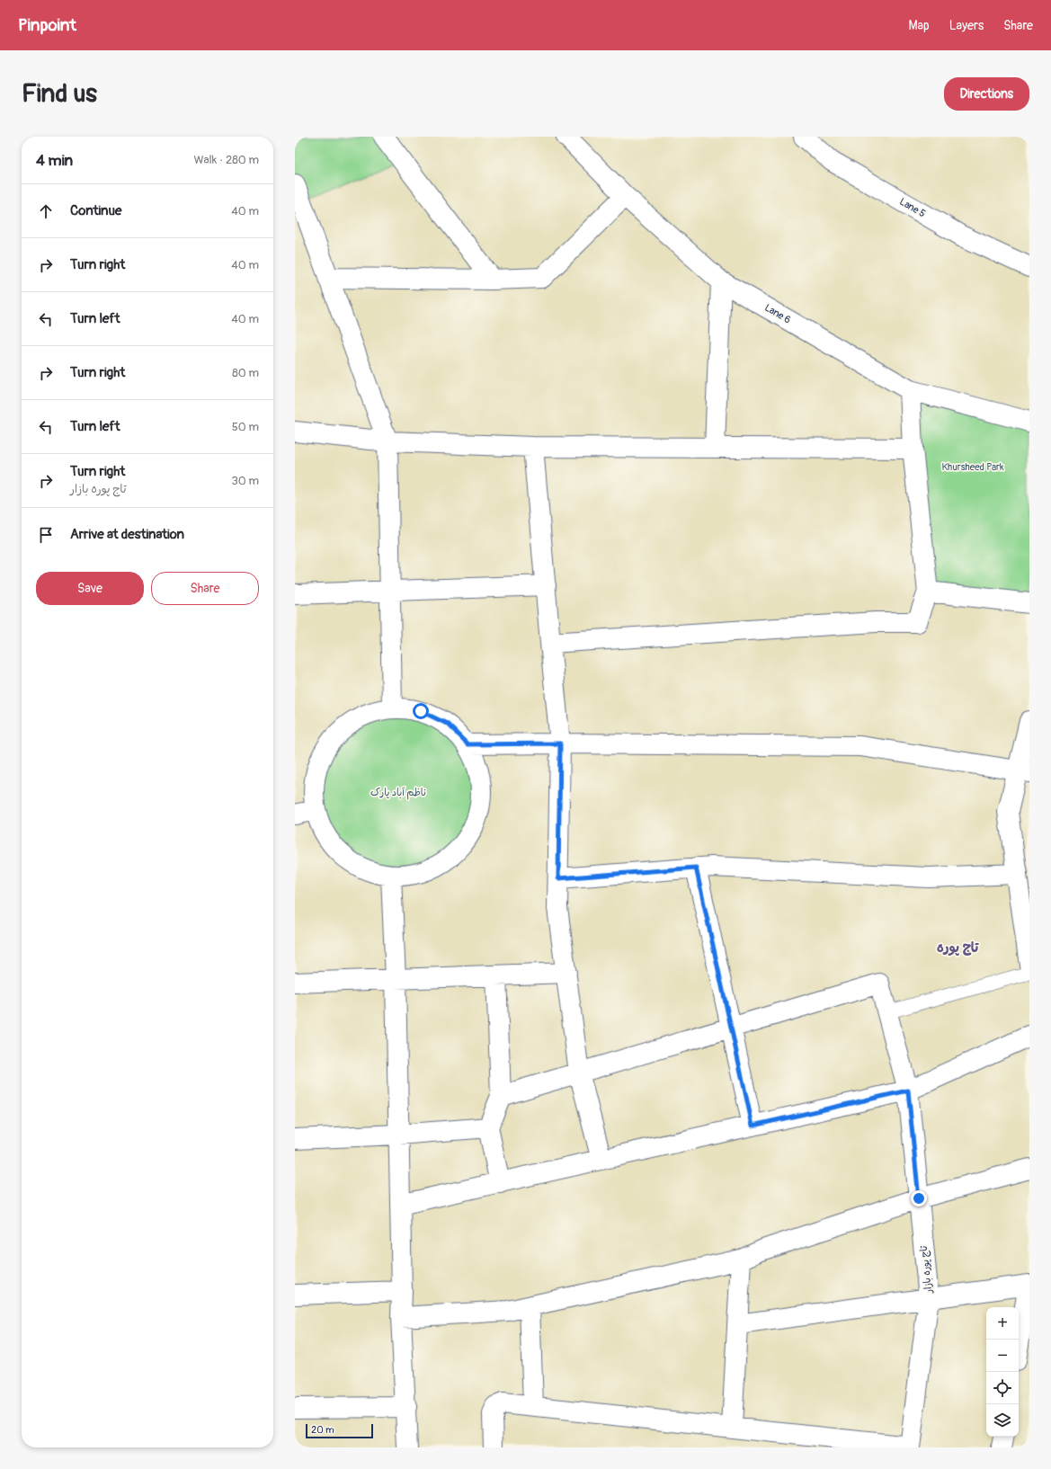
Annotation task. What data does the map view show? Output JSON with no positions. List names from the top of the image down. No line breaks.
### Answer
{"streets":{"street":["Lane 5","Lane 6","تاج پورہ بازار"]},"districts":["تاج پورہ"],"parks":["Khursheed Park","ناظم آباد پارک"],"scale_bar":"20 m","page":{"header":"Pinpoint","nav":["Map","Layers","Share"],"buttons":["Directions",["Save","Share"]],"title":"Find us","heading":["4 min","Walk · 280 m"],"list":[["Continue","40 m"],["Turn right","40 m"],["Turn left","40 m"],["Turn right","80 m"],["Turn left","50 m"],["Turn right","تاج پورہ بازار","30 m"],"Arrive at destination"],"map_buttons":["+","−"],"scale":"20 m"}}
